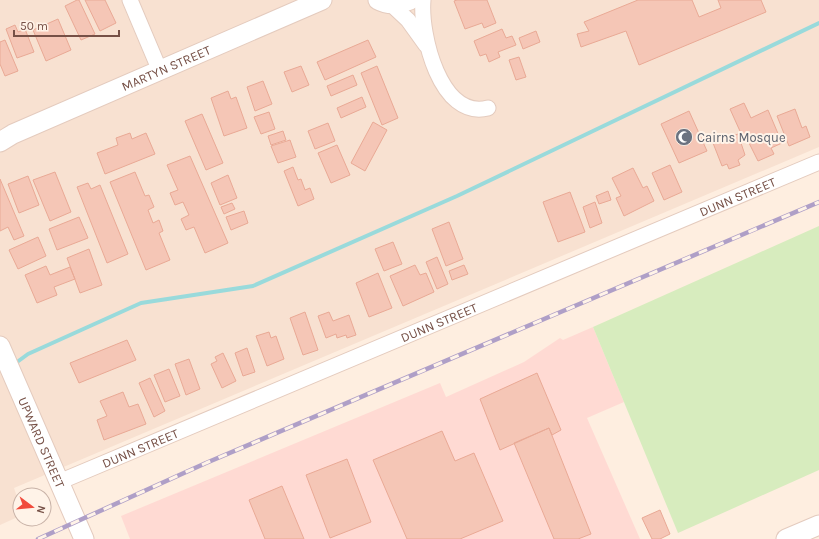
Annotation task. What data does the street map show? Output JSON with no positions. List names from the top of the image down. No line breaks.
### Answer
{"streets":{"street":["MARTYN STREET","DUNN STREET","UPWARD STREET"]},"crossings":[["DUNN STREET","UPWARD STREET"]],"places":{"mosque":["Cairns Mosque"]},"scale_bar":"50 m","north":"right"}
